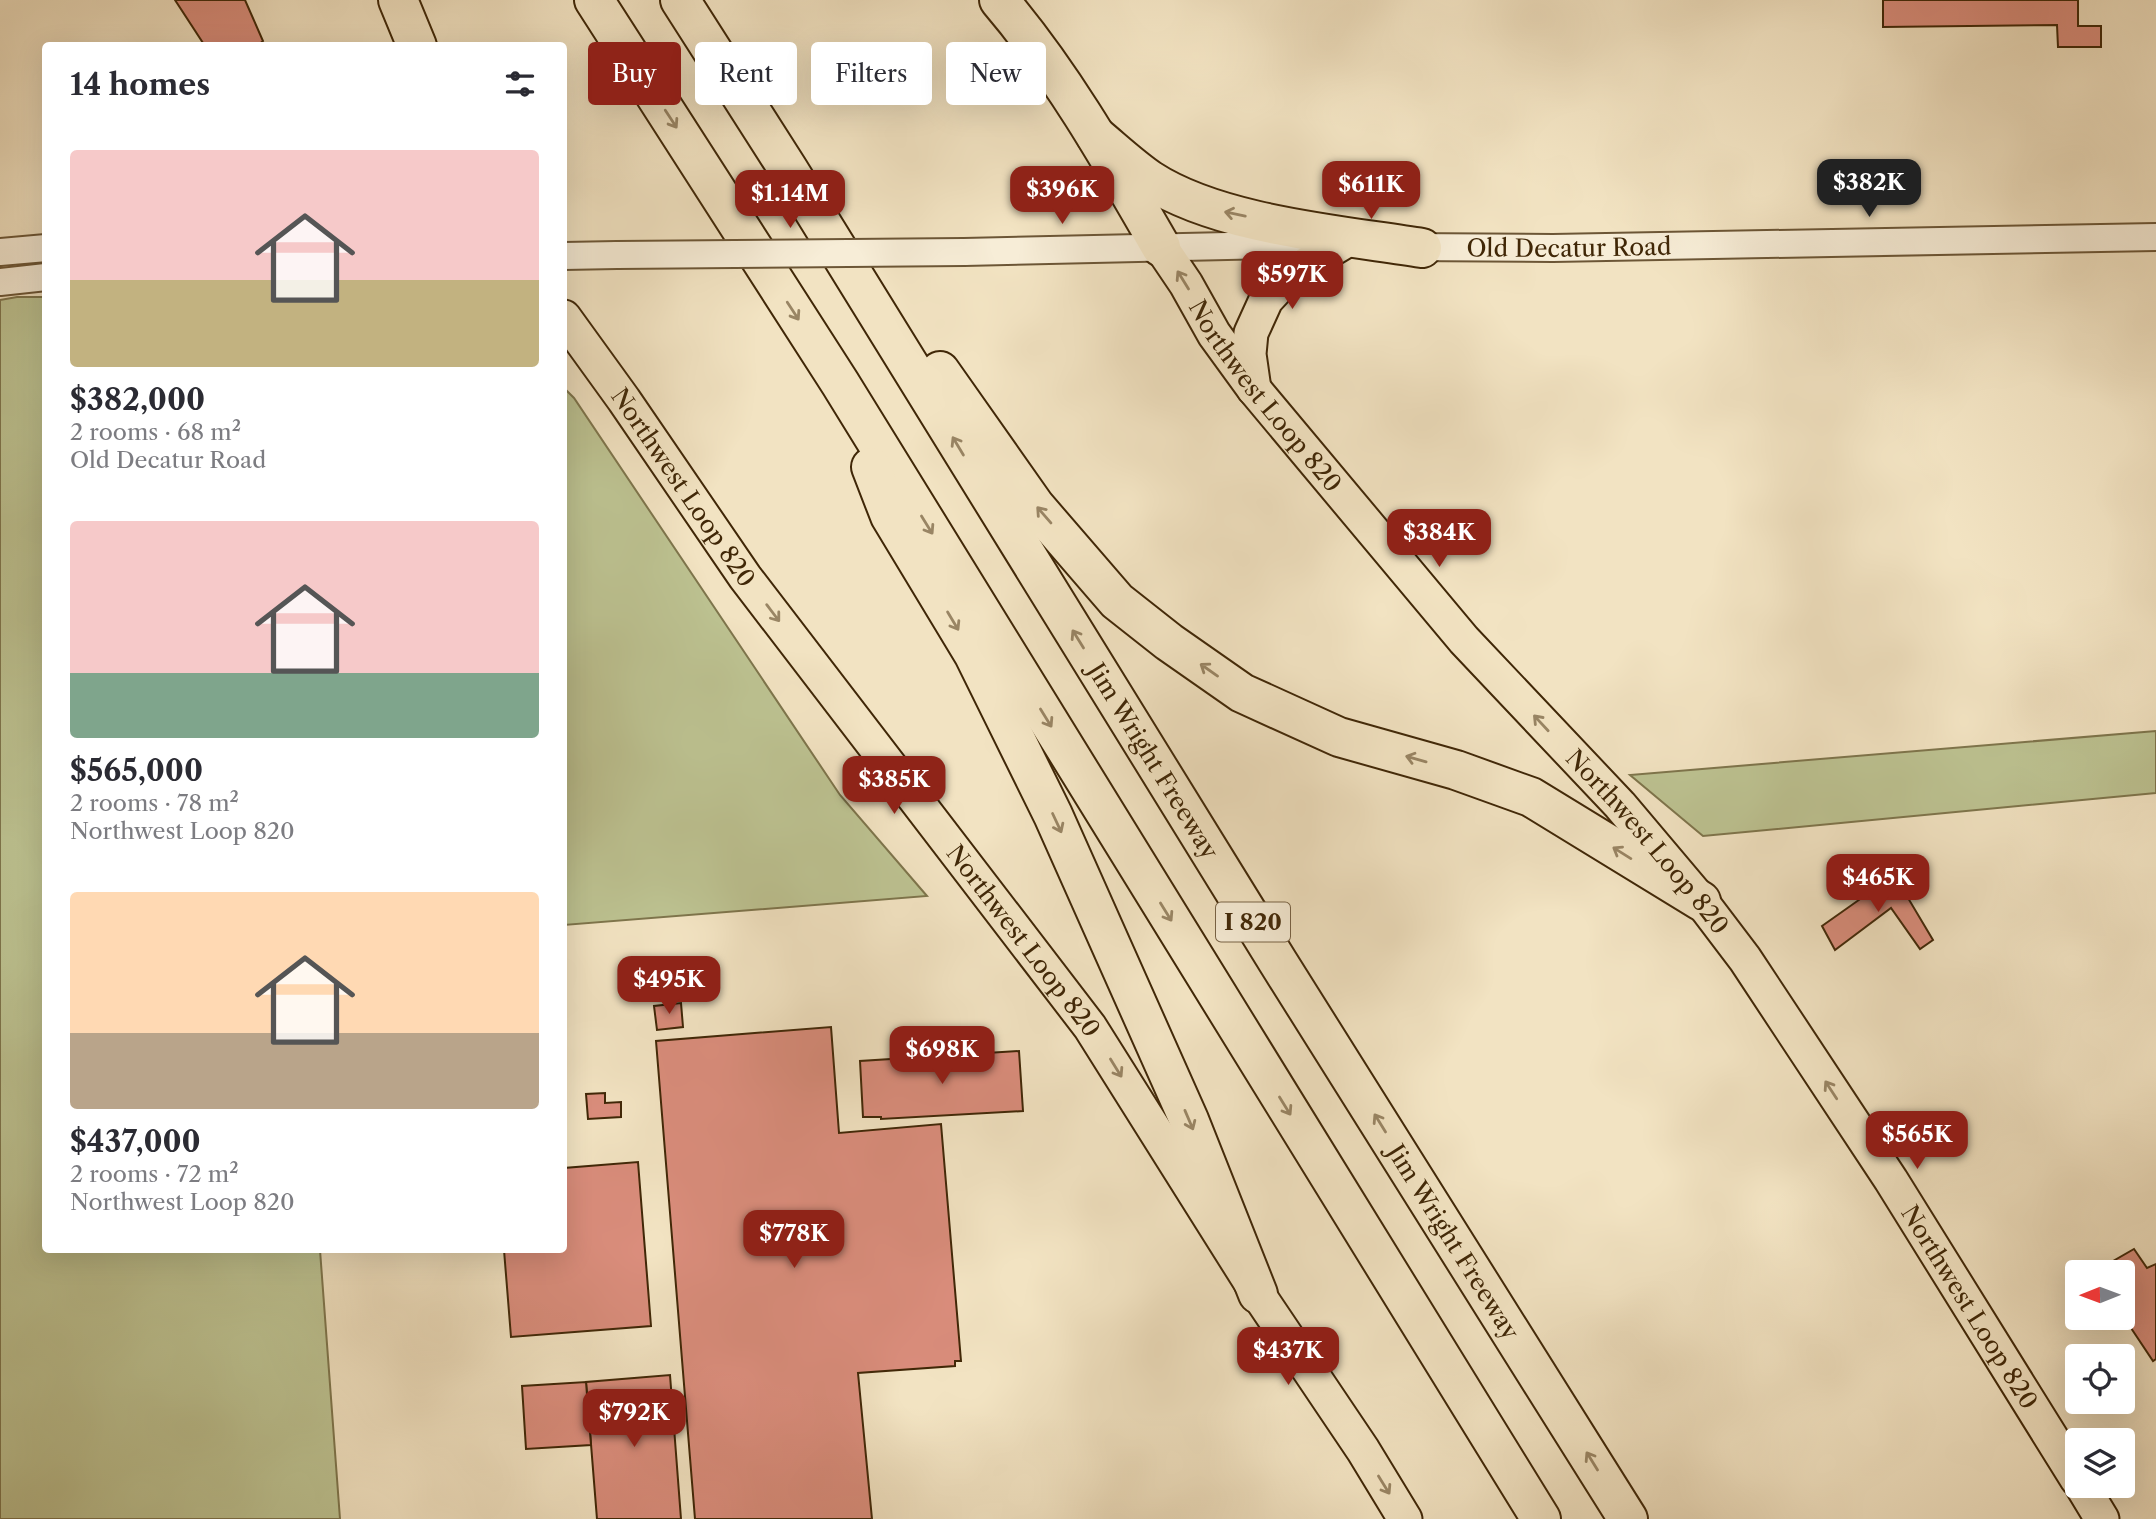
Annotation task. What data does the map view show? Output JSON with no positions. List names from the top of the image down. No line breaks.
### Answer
{"streets":{"highway":["Jim Wright Freeway","I 820"],"main road":["Northwest Loop 820"],"street":["Old Decatur Road"]},"crossings":[["Old Decatur Road","Northwest Loop 820"]],"north":"left","page":{"chip":["Buy","Rent","Filters","New"],"heading":"14 homes","list":[{"name":"$382,000","note":"2 rooms · 68 m² · Old Decatur Road"},{"name":"$565,000","note":"2 rooms · 78 m² · Northwest Loop 820"},{"name":"$437,000","note":"2 rooms · 72 m² · Northwest Loop 820"}],"price":["$382K","$611K","$396K","$1.14M","$597K","$384K","$385K","$465K","$495K","$698K","$565K","$778K","$437K","$792K"]}}
